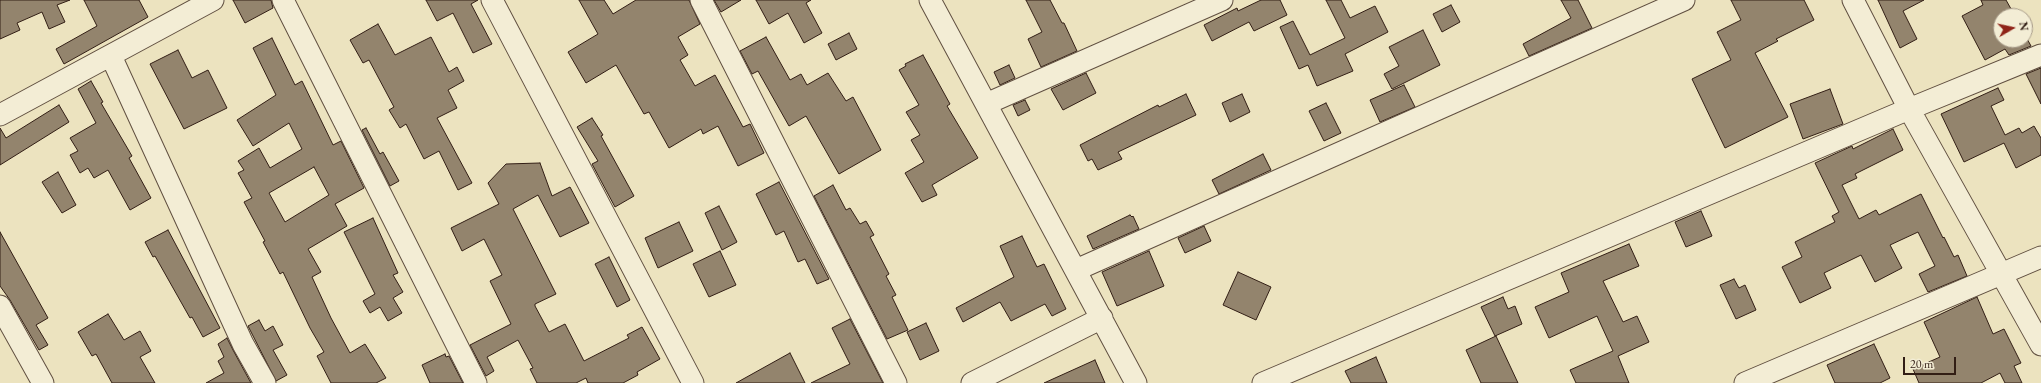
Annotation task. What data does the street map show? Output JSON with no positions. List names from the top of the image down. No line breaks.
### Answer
{"scale_bar":"20 m","north":"right"}
